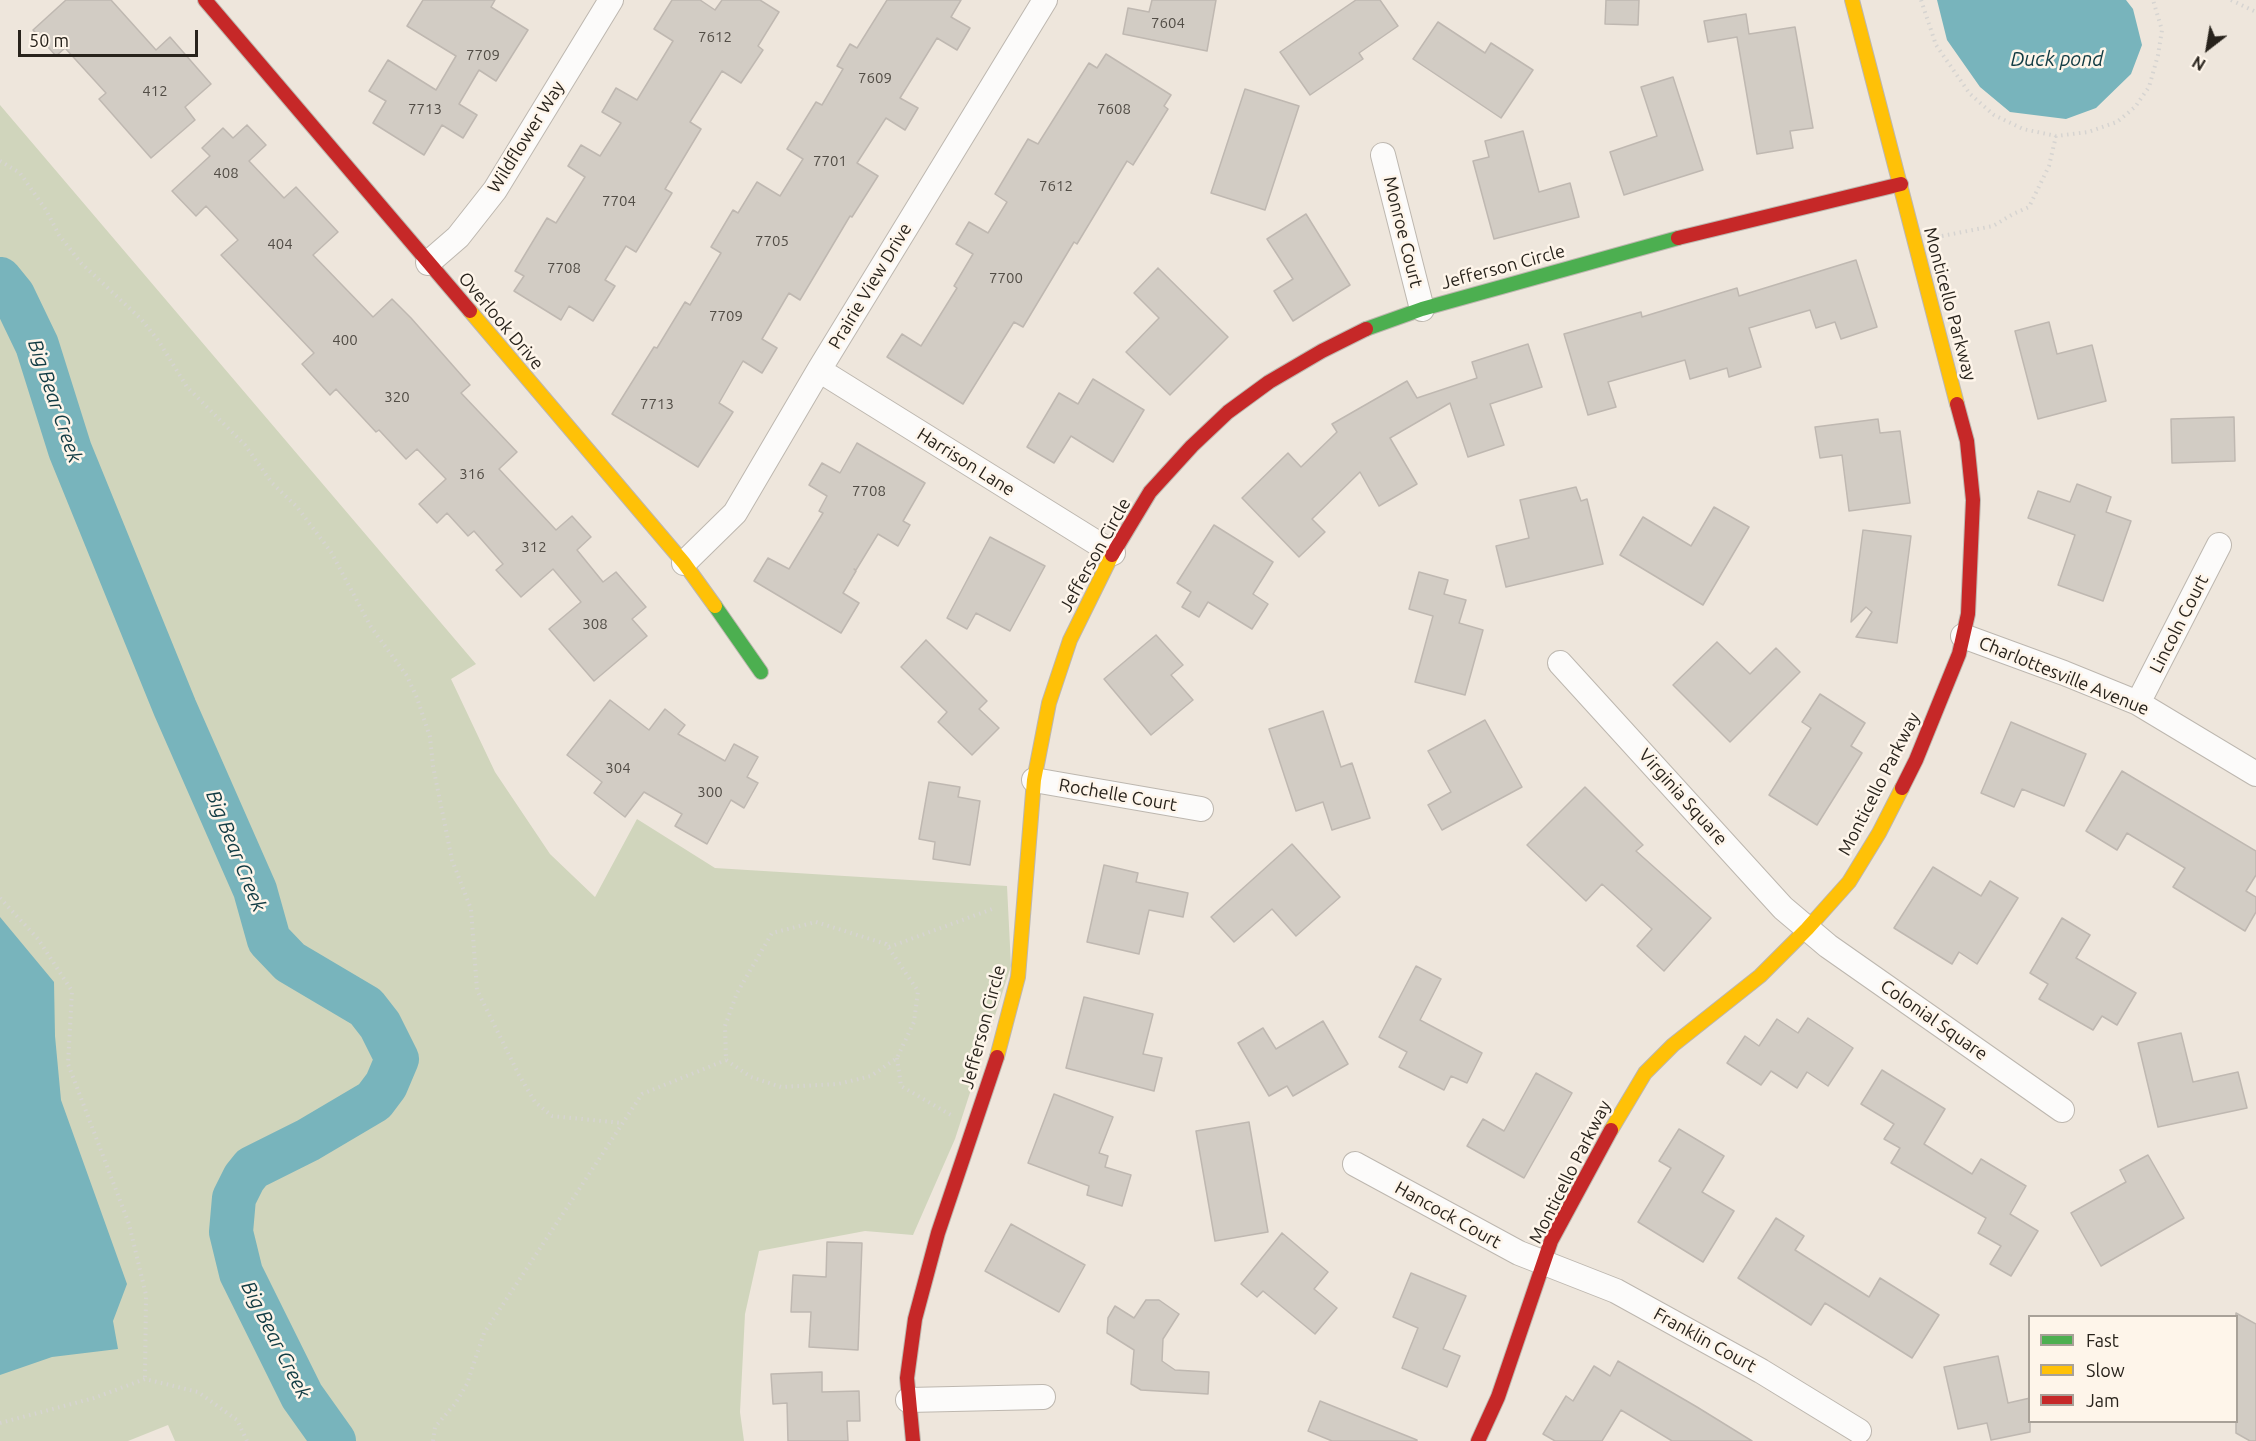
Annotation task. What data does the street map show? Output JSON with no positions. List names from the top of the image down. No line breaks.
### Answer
{"streets":{"street":["Wildflower Way","Monroe Court","Jefferson Circle","Prairie View Drive","Monticello Parkway","Overlook Drive","Harrison Lane","Lincoln Court","Charlottesville Avenue","Rochelle Court","Virginia Square","Colonial Square","Hancock Court","Franklin Court"]},"crossings":[["Wildflower Way","Overlook Drive"],["Monroe Court","Jefferson Circle"],["Jefferson Circle","Monticello Parkway"],["Jefferson Circle","Harrison Lane"],["Jefferson Circle","Rochelle Court"],["Prairie View Drive","Overlook Drive"],["Prairie View Drive","Harrison Lane"],["Monticello Parkway","Charlottesville Avenue"],["Monticello Parkway","Virginia Square"],["Monticello Parkway","Colonial Square"],["Monticello Parkway","Hancock Court"],["Monticello Parkway","Franklin Court"],["Lincoln Court","Charlottesville Avenue"],["Virginia Square","Colonial Square"],["Hancock Court","Franklin Court"]],"water":["Duck pond","Big Bear Creek"],"house_numbers":["7604","7612","7709","7609","412","7713","7608","7701","408","7612","7704","7705","404","7708","7700","7709","400","320","7713","316","7708","312","308","304","300"],"legend":["Fast","Slow","Jam"],"scale_bar":"50 m","north":"bottom left"}
